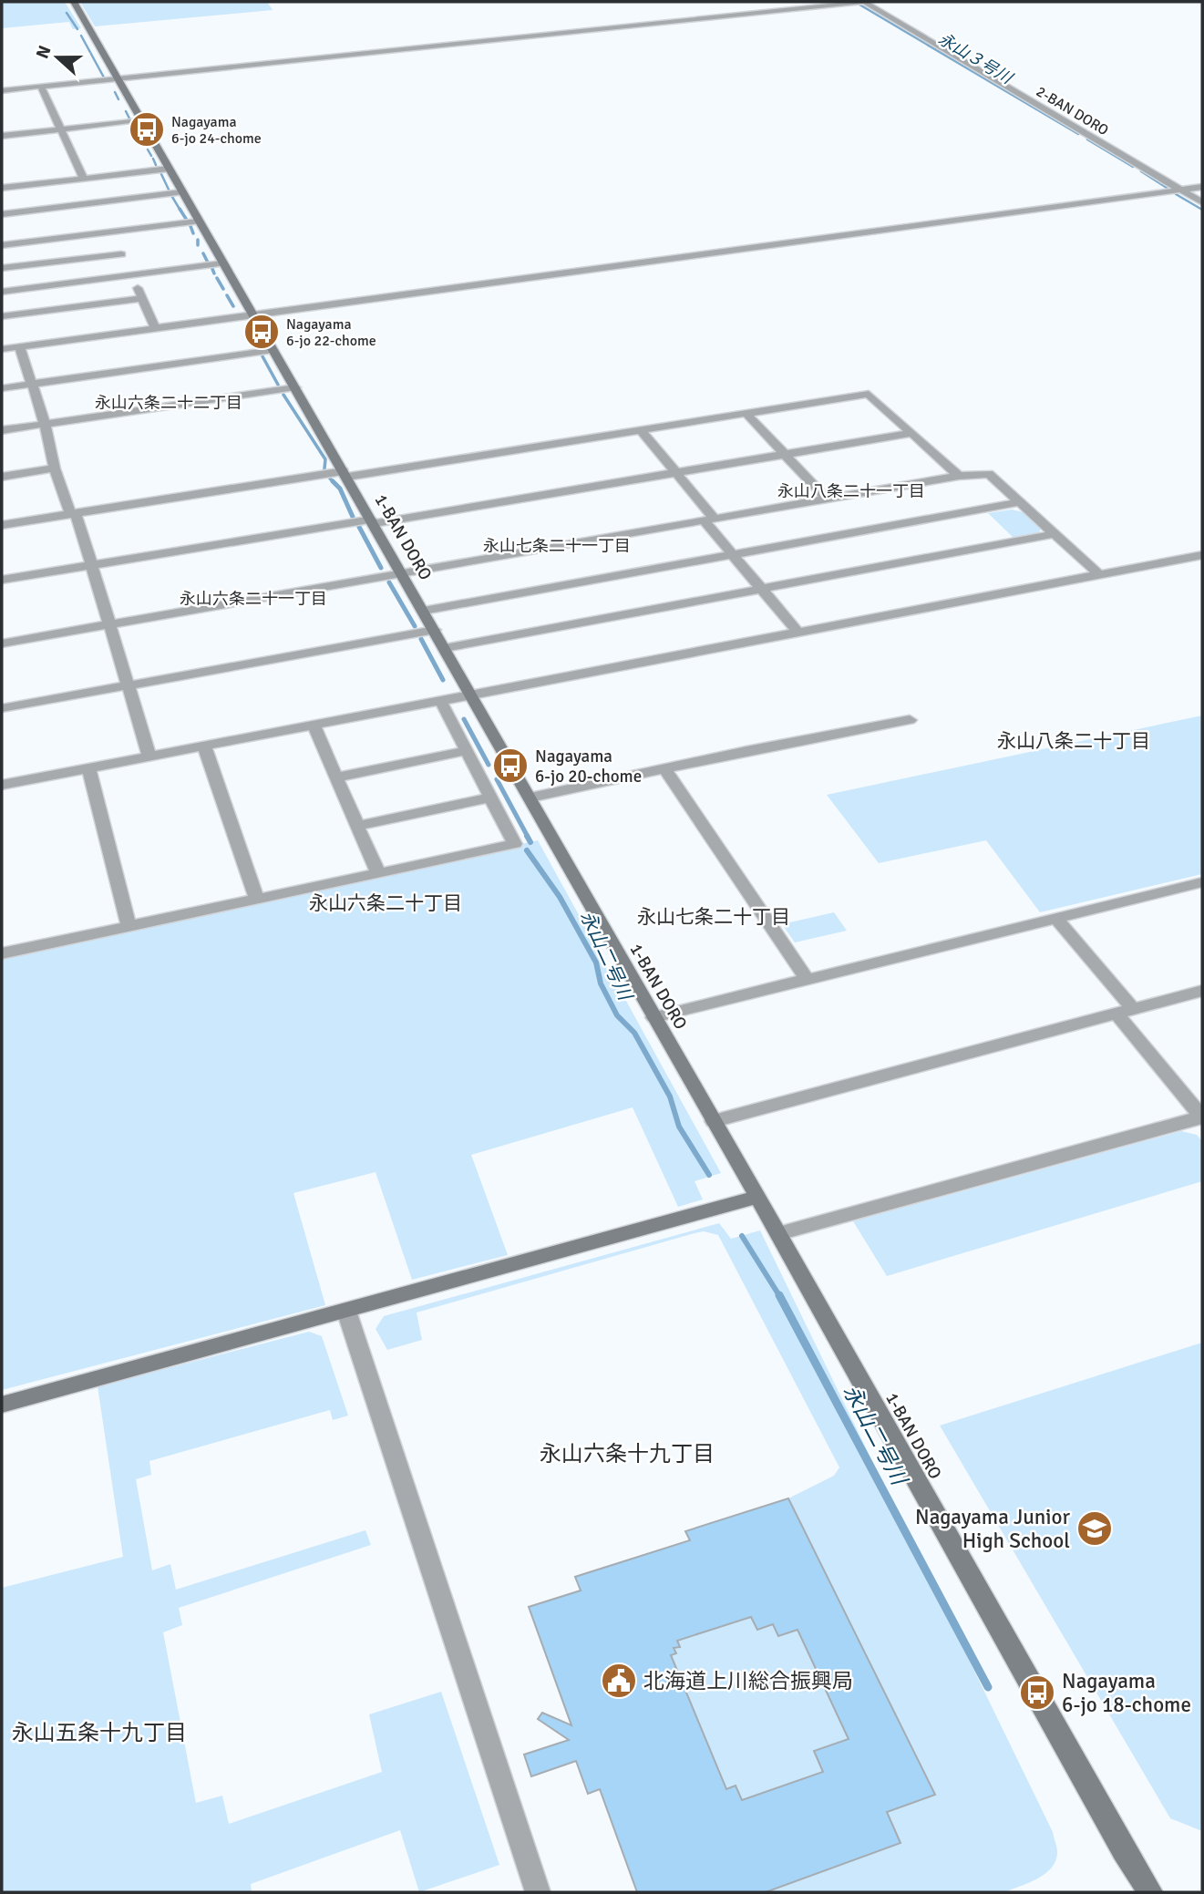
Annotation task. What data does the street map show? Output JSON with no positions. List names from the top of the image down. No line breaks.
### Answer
{"streets":{"street":["2-BAN DORO","1-BAN DORO"]},"districts":["永山六条二十二丁目","永山八条二十一丁目","永山七条二十一丁目","永山六条二十一丁目","永山八条二十丁目","永山六条二十丁目","永山七条二十丁目","永山六条十九丁目","永山五条十九丁目"],"water":["永山３号川","永山二号川"],"places":{"bus stop":["Nagayama 6-jo 24-chome","Nagayama 6-jo 22-chome","Nagayama 6-jo 20-chome","Nagayama 6-jo 18-chome"],"school or university":["Nagayama Junior High School"],"public building":["北海道上川総合振興局"]},"north":"left"}
